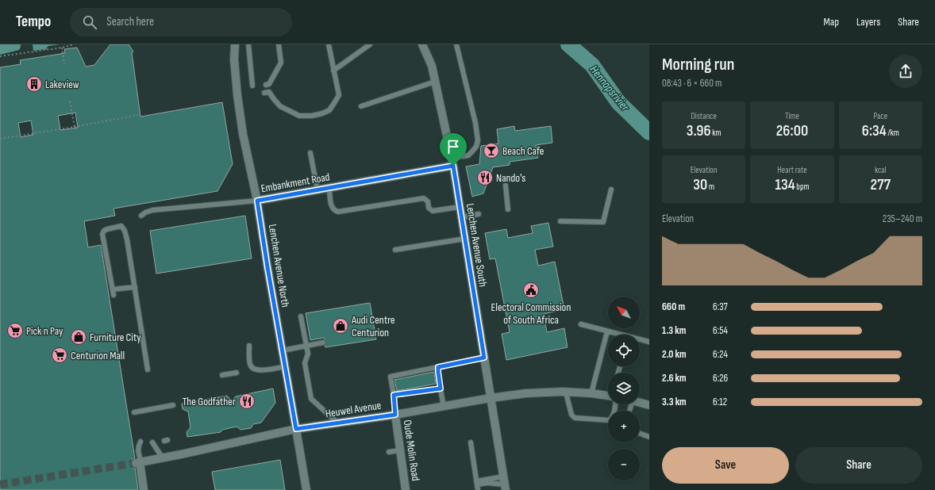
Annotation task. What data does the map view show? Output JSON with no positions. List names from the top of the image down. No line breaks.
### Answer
{"streets":{"main road":["Embankment Road","Lenchen Avenue South","Lenchen Avenue North","Heuwel Avenue","Oude Molin Road"]},"crossings":[["Embankment Road","Lenchen Avenue South"],["Embankment Road","Lenchen Avenue North"],["Lenchen Avenue South","Heuwel Avenue"],["Lenchen Avenue North","Heuwel Avenue"],["Heuwel Avenue","Oude Molin Road"]],"water":["Hennopsrivier"],"places":{"building":["Lakeview"],"bar":["Beach Cafe"],"restaurant":["Nando's","The Godfather"],"public building":["Electoral Commission of South Africa"],"shop":["Audi Centre Centurion","Furniture City"],"supermarket":["Pick n Pay","Centurion Mall"]},"north":"top left","page":{"header":"Tempo","search":"Search here","nav":["Map","Layers","Share"],"heading":["Morning run","08:43 · 6 × 660 m"],"stats":[["Distance","3.96 km"],["Time","26:00"],["Pace","6:34 /km"],["Elevation","30 m"],["Heart rate","134 bpm"],["kcal","277"]],"chart":["Elevation","235–240 m"],"list":[{"name":"660 m","note":"6:37"},{"name":"1.3 km","note":"6:54"},{"name":"2.0 km","note":"6:24"},{"name":"2.6 km","note":"6:26"},{"name":"3.3 km","note":"6:12"}],"map_buttons":["+","−"],"buttons":["Save","Share"]}}
